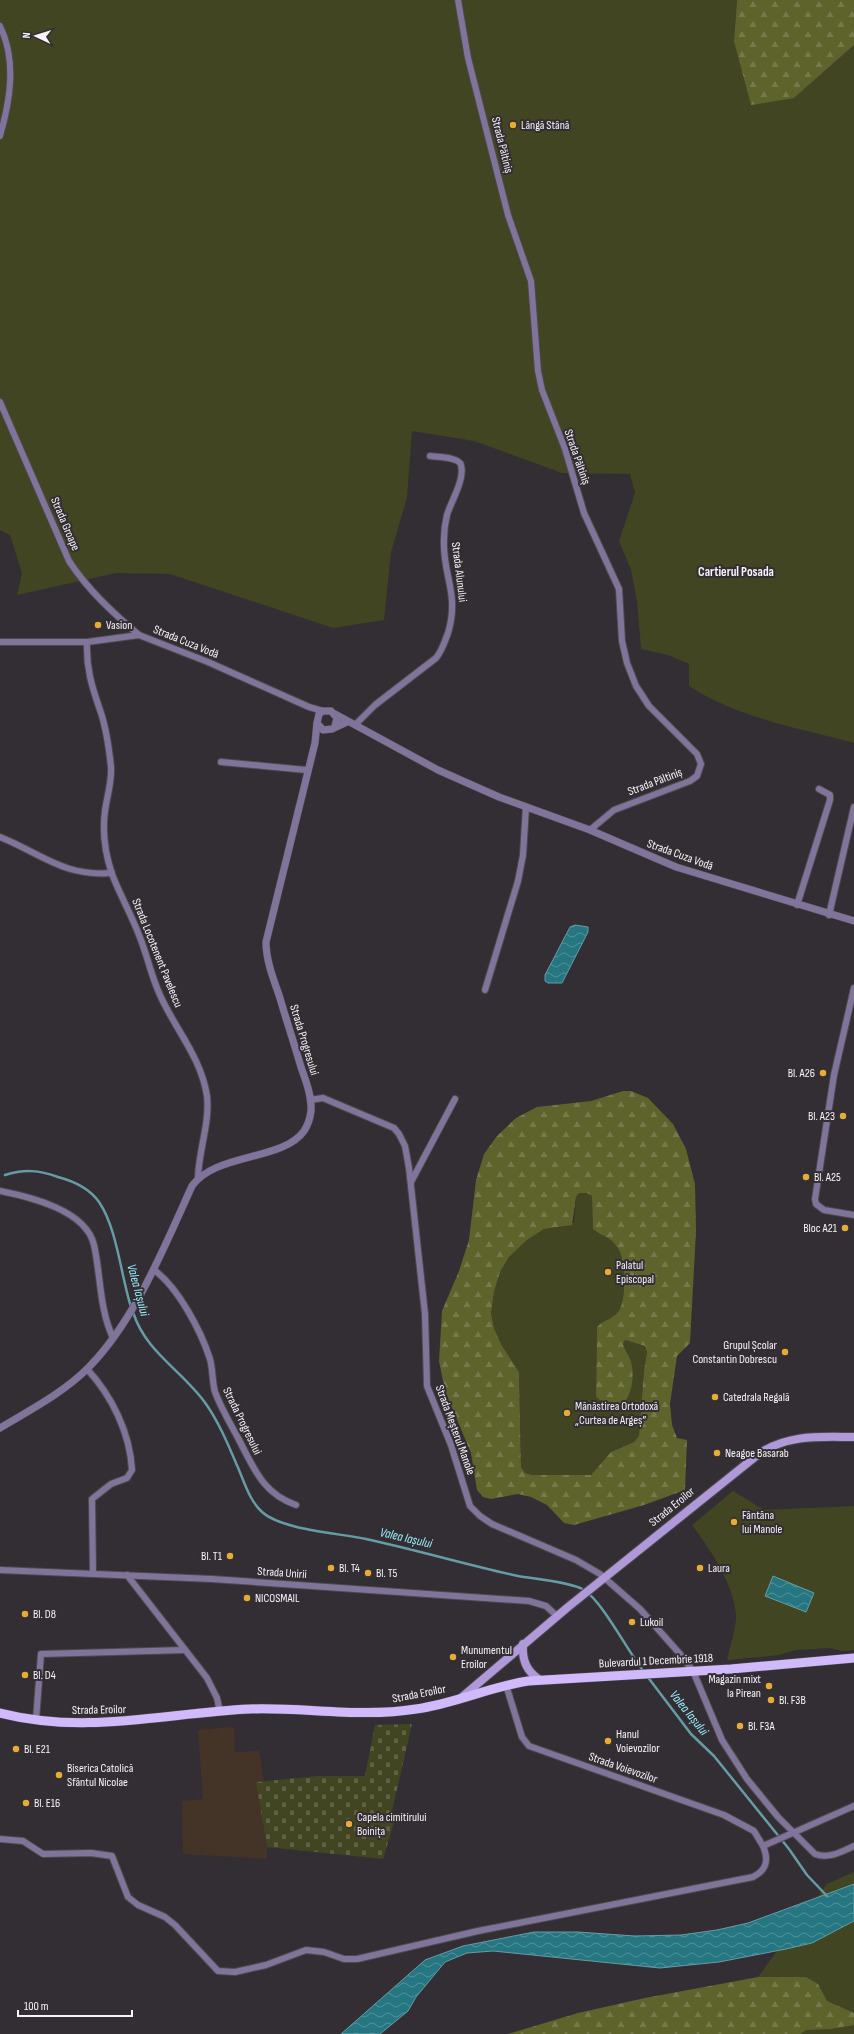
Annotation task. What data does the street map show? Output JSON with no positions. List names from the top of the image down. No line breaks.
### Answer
{"streets":{"main road":["Strada Eroilor","Bulevardul 1 Decembrie 1918"],"street":["Strada Păltiniș","Strada Groape","Strada Alunului","Strada Cuza Vodă","Strada Locotenent Pavelescu","Strada Progresului","Strada Meșterul Manole","Strada Unirii","Strada Voievozilor"]},"crossings":[["Strada Păltiniș","Strada Cuza Vodă"],["Strada Groape","Strada Cuza Vodă"],["Strada Alunului","Strada Cuza Vodă"],["Strada Cuza Vodă","Strada Locotenent Pavelescu"],["Strada Cuza Vodă","Strada Progresului"],["Strada Locotenent Pavelescu","Strada Progresului"],["Strada Progresului","Strada Meșterul Manole"],["Strada Meșterul Manole","Strada Eroilor"],["Strada Meșterul Manole","Bulevardul 1 Decembrie 1918"],["Strada Eroilor","Strada Unirii"],["Strada Eroilor","Bulevardul 1 Decembrie 1918"],["Bulevardul 1 Decembrie 1918","Strada Voievozilor"]],"districts":["Cartierul Posada"],"water":["Valea Iașului"],"places":["Lângă Stână","Vasion","Bl. A26","Bl. A23","Bl. A25","Bloc A21","Palatul Episcopal","Grupul Școlar Constantin Dobrescu","Catedrala Regală","Mănăstirea Ortodoxă „Curtea de Argeș”","Neagoe Basarab","Fântâna lui Manole","Bl. T1","Bl. T4","Laura","Bl. T5","NICOSMAIL","Bl. D8","Lukoil","Munumentul Eroilor","Bl. D4","Magazin mixt la Pirean","Bl. F3B","Bl. F3A","Hanul Voievozilor","Bl. E21","Biserica Catolică Sfântul Nicolae","Bl. E16","Capela cimitirului Boinița"],"scale_bar":"100 m","north":"left"}
